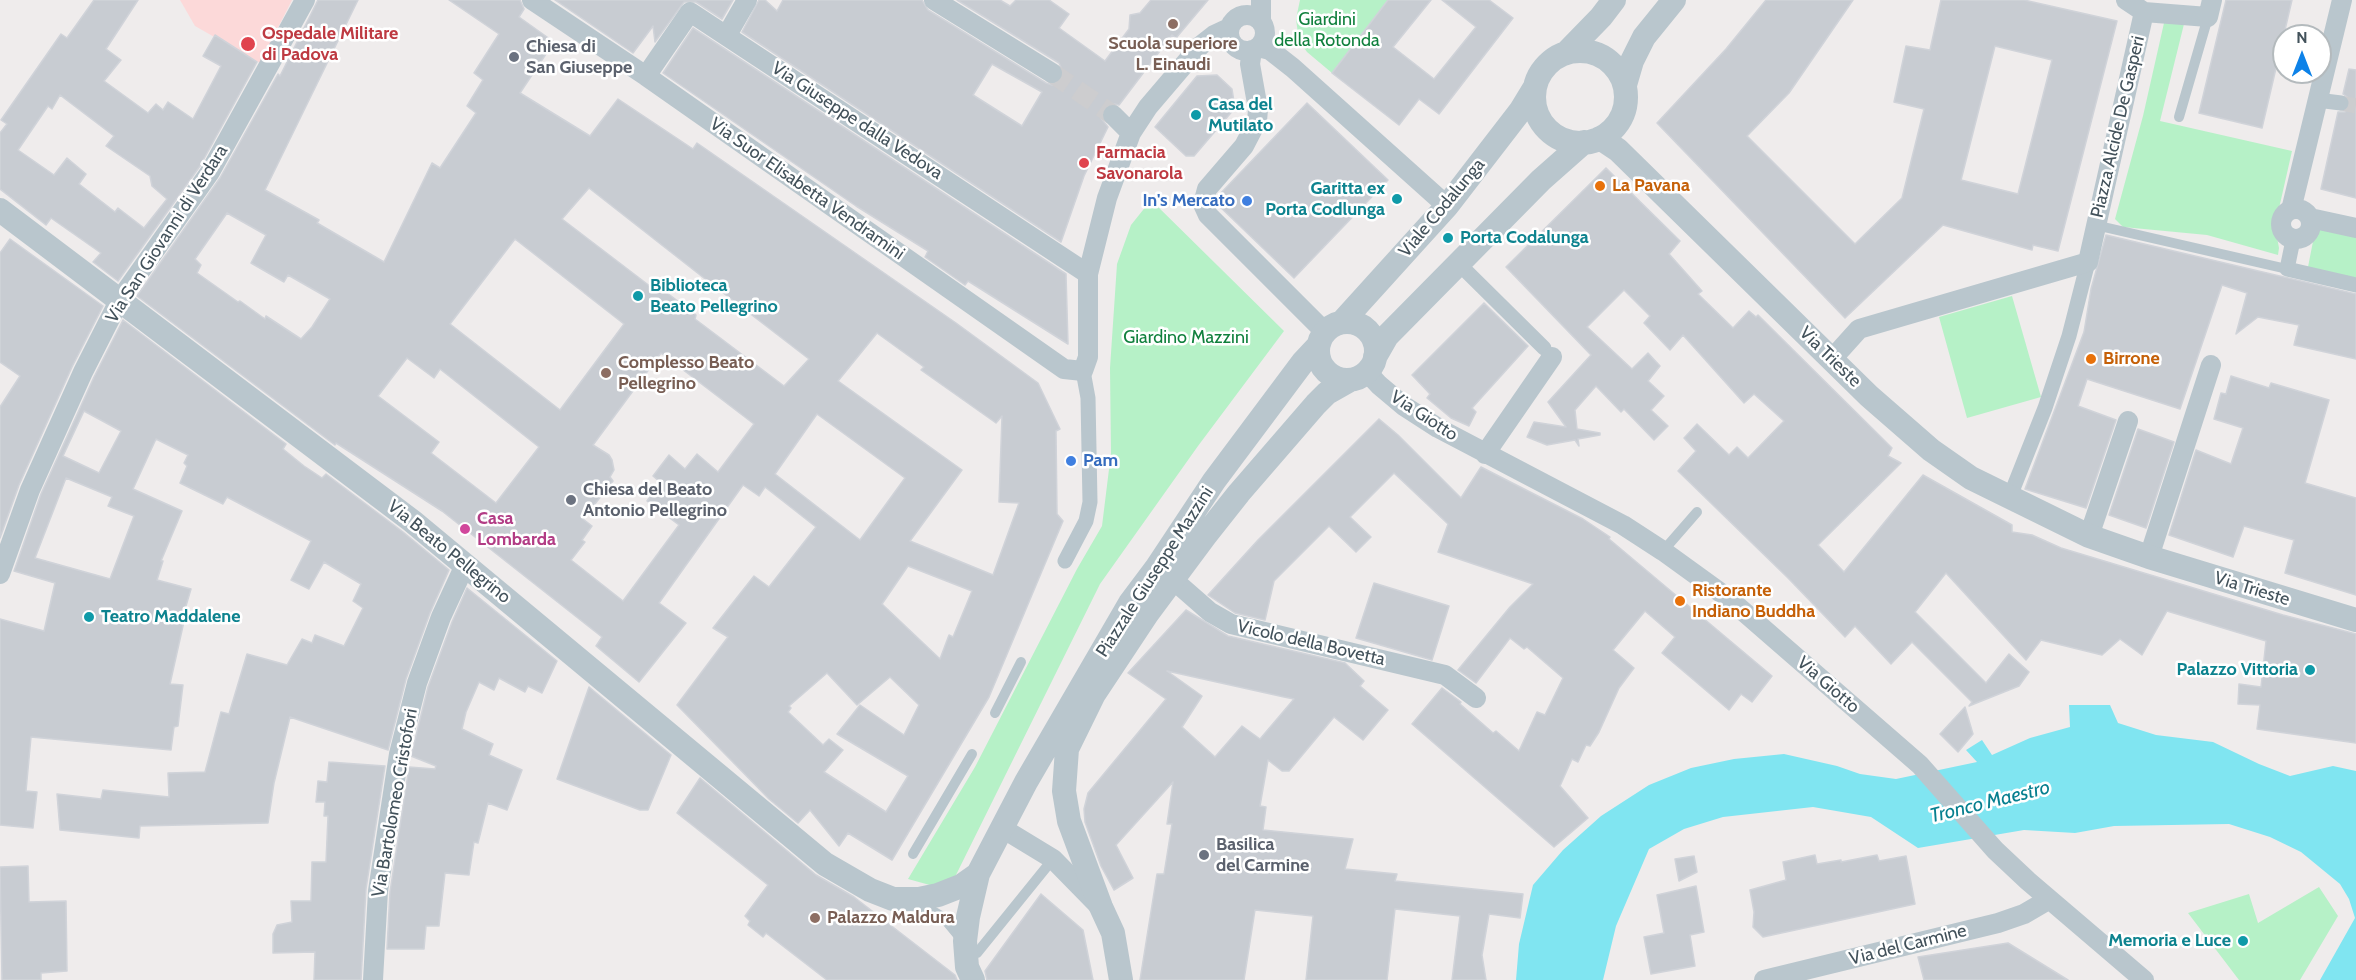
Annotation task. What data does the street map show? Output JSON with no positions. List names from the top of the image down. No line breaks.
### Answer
{"streets":{"street":["Via Giuseppe dalla Vedova","Piazza Alcide De Gasperi","Via Suor Elisabetta Vendramini","Viale Codalunga","Via San Giovanni di Verdara","Via Trieste","Via Giotto","Via Beato Pellegrino","Piazzale Giuseppe Mazzini","Vicolo della Bovetta","Via Bartolomeo Cristofori","Via del Carmine"]},"crossings":[["Via Giuseppe dalla Vedova","Via Suor Elisabetta Vendramini"],["Viale Codalunga","Via Trieste"],["Viale Codalunga","Via Giotto"],["Viale Codalunga","Piazzale Giuseppe Mazzini"],["Via San Giovanni di Verdara","Via Beato Pellegrino"],["Via Giotto","Piazzale Giuseppe Mazzini"],["Via Giotto","Via del Carmine"],["Via Beato Pellegrino","Piazzale Giuseppe Mazzini"],["Via Beato Pellegrino","Via Bartolomeo Cristofori"],["Piazzale Giuseppe Mazzini","Vicolo della Bovetta"]],"water":["Tronco Maestro"],"parks":["Giardini della Rotonda","Giardino Mazzini"],"places":["Scuola superiore L. Einaudi","Ospedale Militare di Padova","Chiesa di San Giuseppe","Casa del Mutilato","Farmacia Savonarola","La Pavana","Garitta ex Porta Codlunga","In's Mercato","Porta Codalunga","Biblioteca Beato Pellegrino","Birrone","Complesso Beato Pellegrino","Pam","Chiesa del Beato Antonio Pellegrino","Casa Lombarda","Ristorante Indiano Buddha","Teatro Maddalene","Palazzo Vittoria","Basilica del Carmine","Palazzo Maldura","Memoria e Luce"],"north":"top"}
